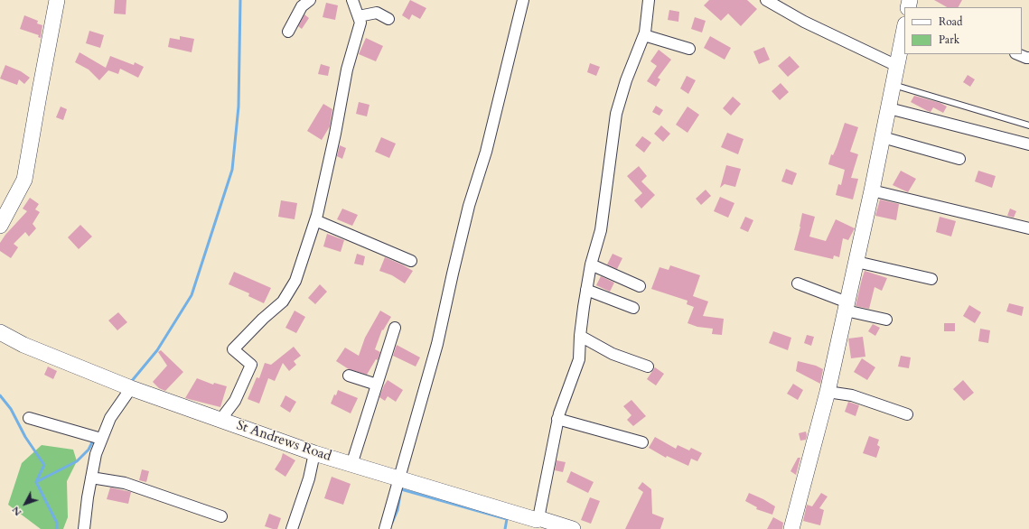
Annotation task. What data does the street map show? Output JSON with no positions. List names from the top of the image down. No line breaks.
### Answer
{"streets":{"main road":["St Andrews Road"]},"legend":["Road","Park"],"north":"bottom left"}
